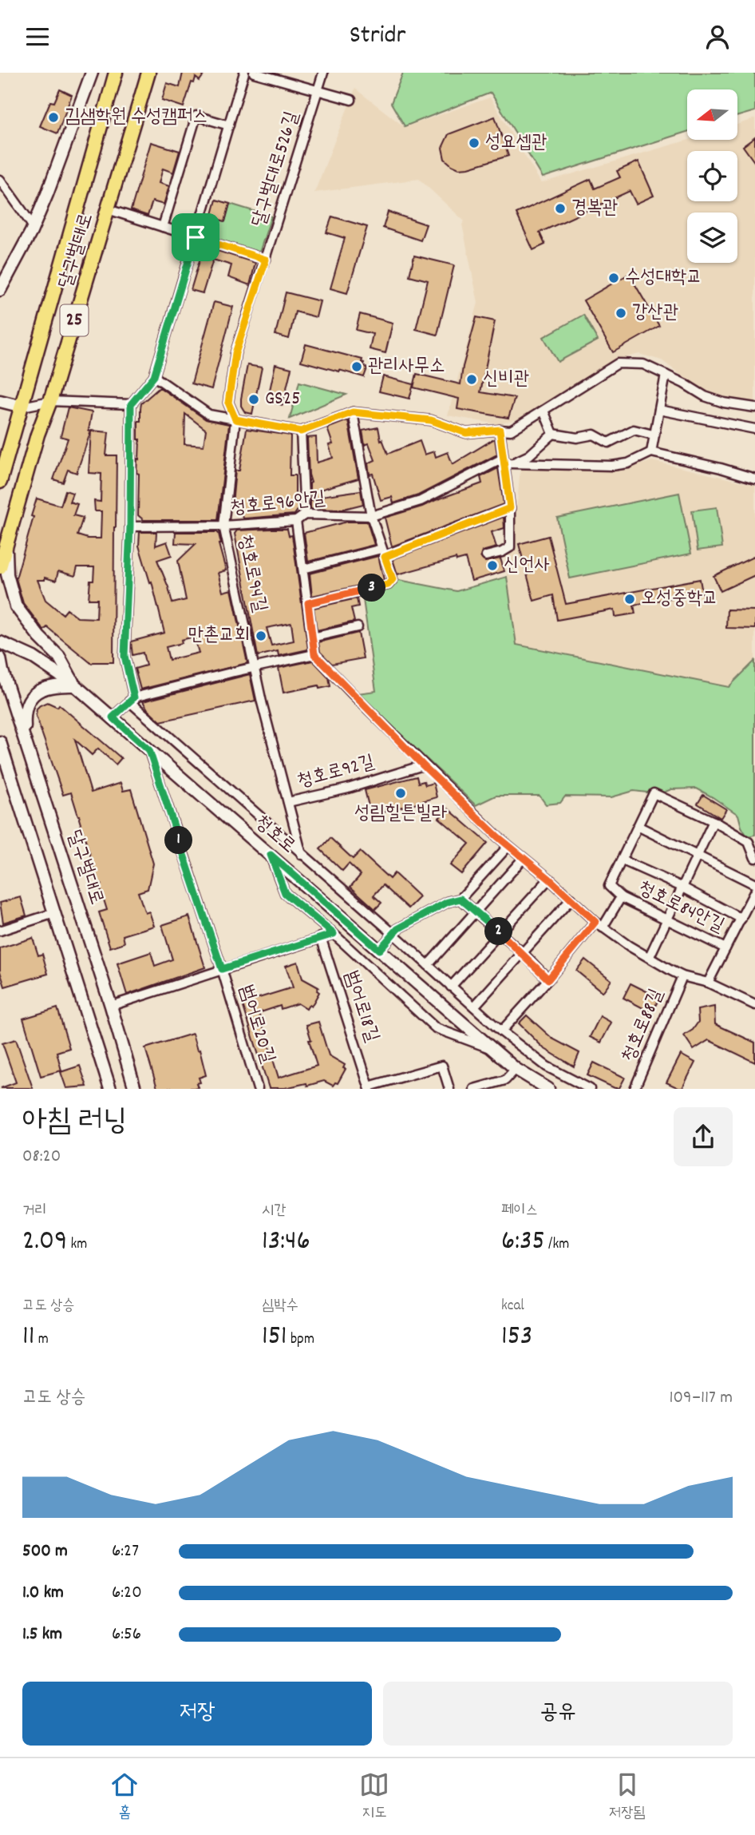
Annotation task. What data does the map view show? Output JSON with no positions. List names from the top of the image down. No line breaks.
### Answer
{"streets":{"main road":["달구벌대로","25","청호로"],"street":["달구벌대로526길","청호로96안길","청호로94길","청호로92길","청호로84안길","범어로18길","범어로20길","청호로88길"]},"crossings":[["달구벌대로526길","청호로94길"],["청호로96안길","청호로94길"],["청호로94길","청호로92길"],["청호로92길","청호로88길"],["청호로","범어로20길"],["청호로84안길","청호로88길"]],"places":["김샘학원 수성캠퍼스","성요셉관","경복관","수성대학교","강산관","관리사무소","신비관","GS25","신언사","오성중학교","만촌교회","성림힐튼빌라"],"north":"left","page":{"header":"Stridr","pins":["3","1","2"],"heading":["아침 러닝","08:20"],"stats":[["거리","2.09 km"],["시간","13:46"],["페이스","6:35 /km"],["고도 상승","11 m"],["심박수","151 bpm"],["kcal","153"]],"chart":["고도 상승","109–117 m"],"list":[{"name":"500 m","note":"6:27"},{"name":"1.0 km","note":"6:20"},{"name":"1.5 km","note":"6:56"}],"buttons":["저장","공유"],"tabs":["홈","지도","저장됨"]}}
